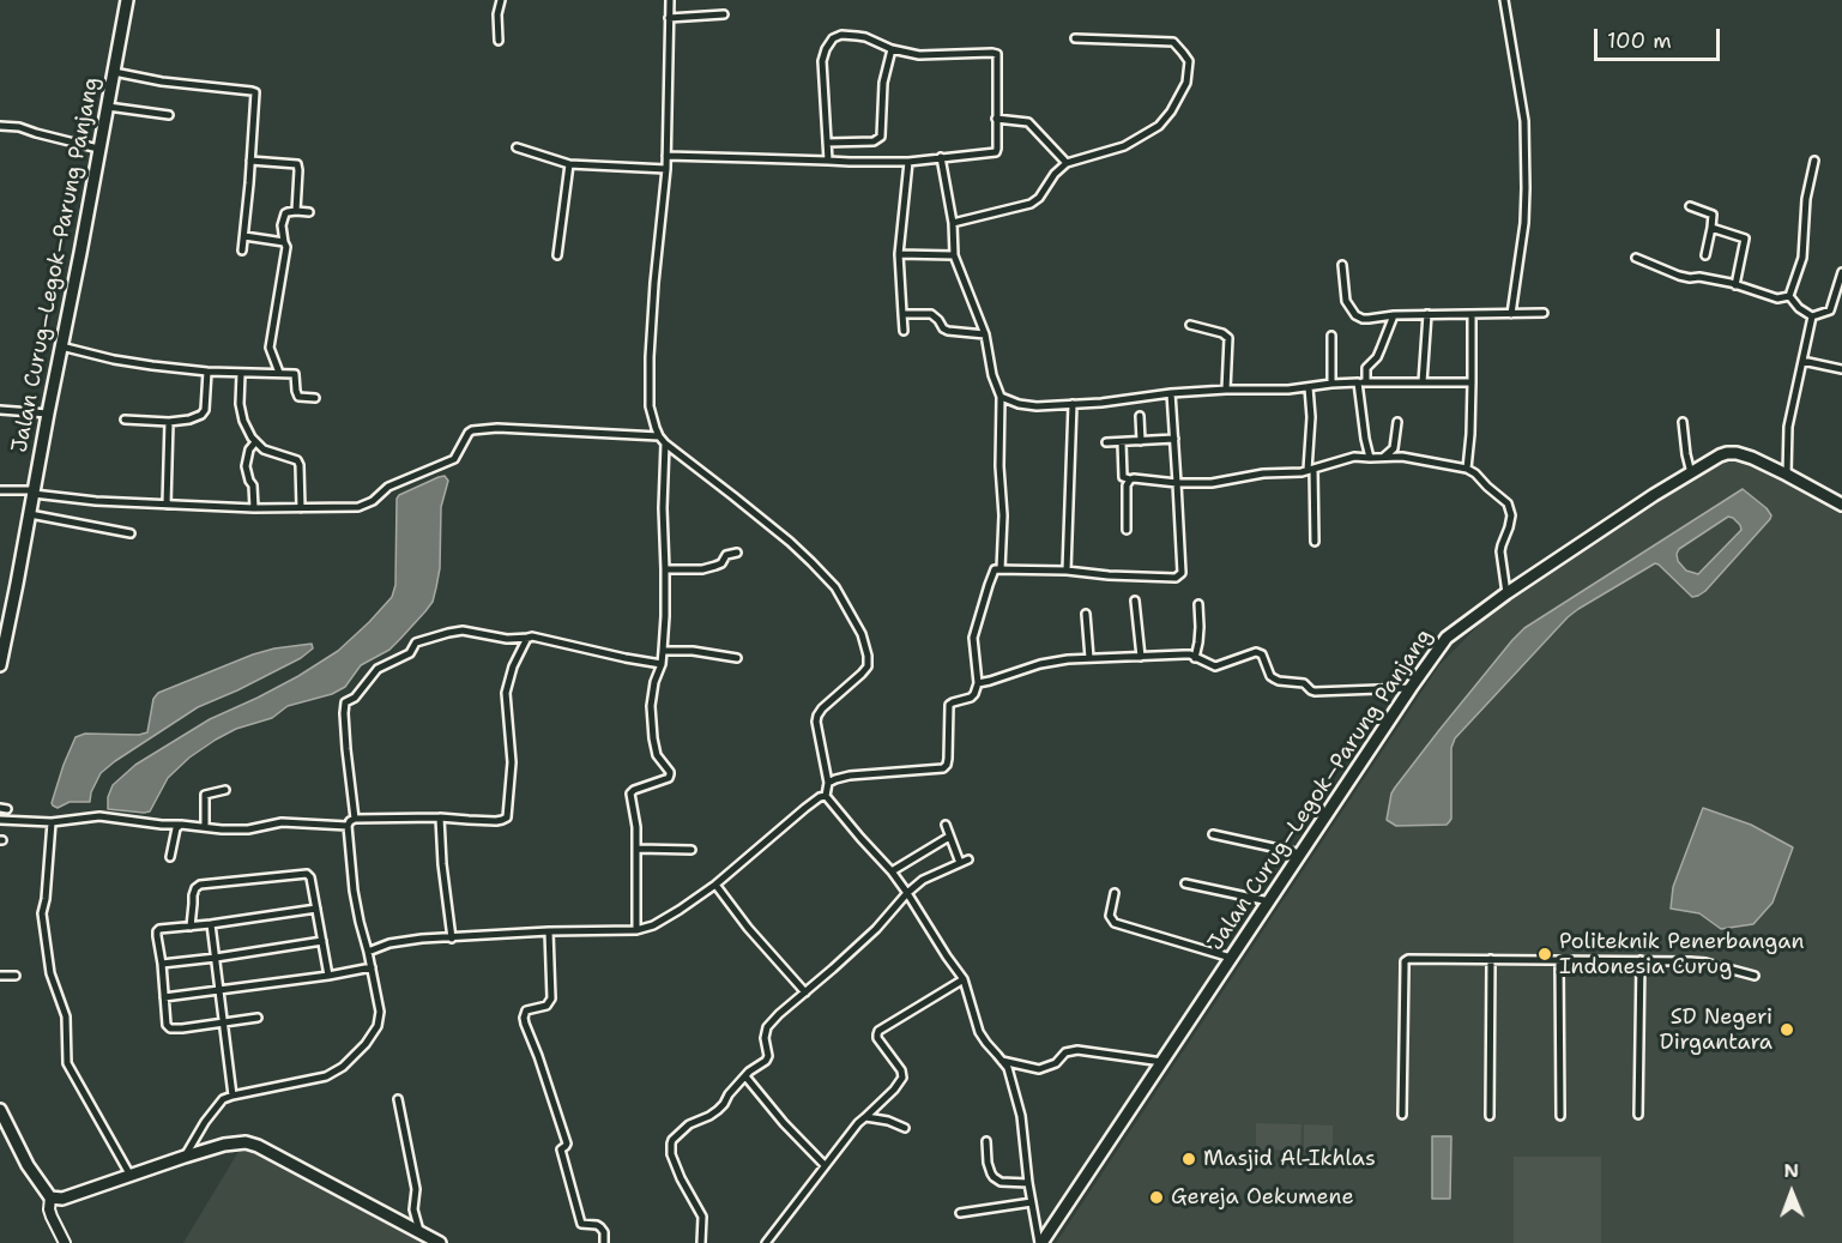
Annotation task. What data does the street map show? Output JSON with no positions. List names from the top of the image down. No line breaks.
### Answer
{"streets":{"main road":["Jalan Curug–Legok–Parung Panjang"]},"places":["Politeknik Penerbangan Indonesia Curug","SD Negeri Dirgantara","Masjid Al-Ikhlas","Gereja Oekumene"],"scale_bar":"100 m","north":"top"}
